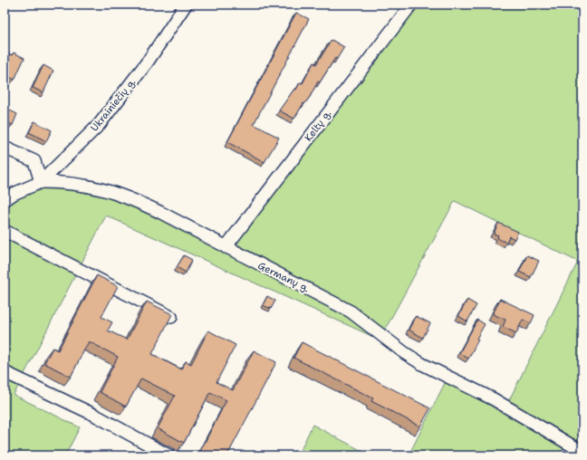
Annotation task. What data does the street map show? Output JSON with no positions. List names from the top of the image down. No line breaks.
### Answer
{"streets":{"street":["Ukrainiečių g.","Keltų g.","Germanų g."]},"crossings":[["Ukrainiečių g.","Germanų g."],["Keltų g.","Germanų g."]]}
